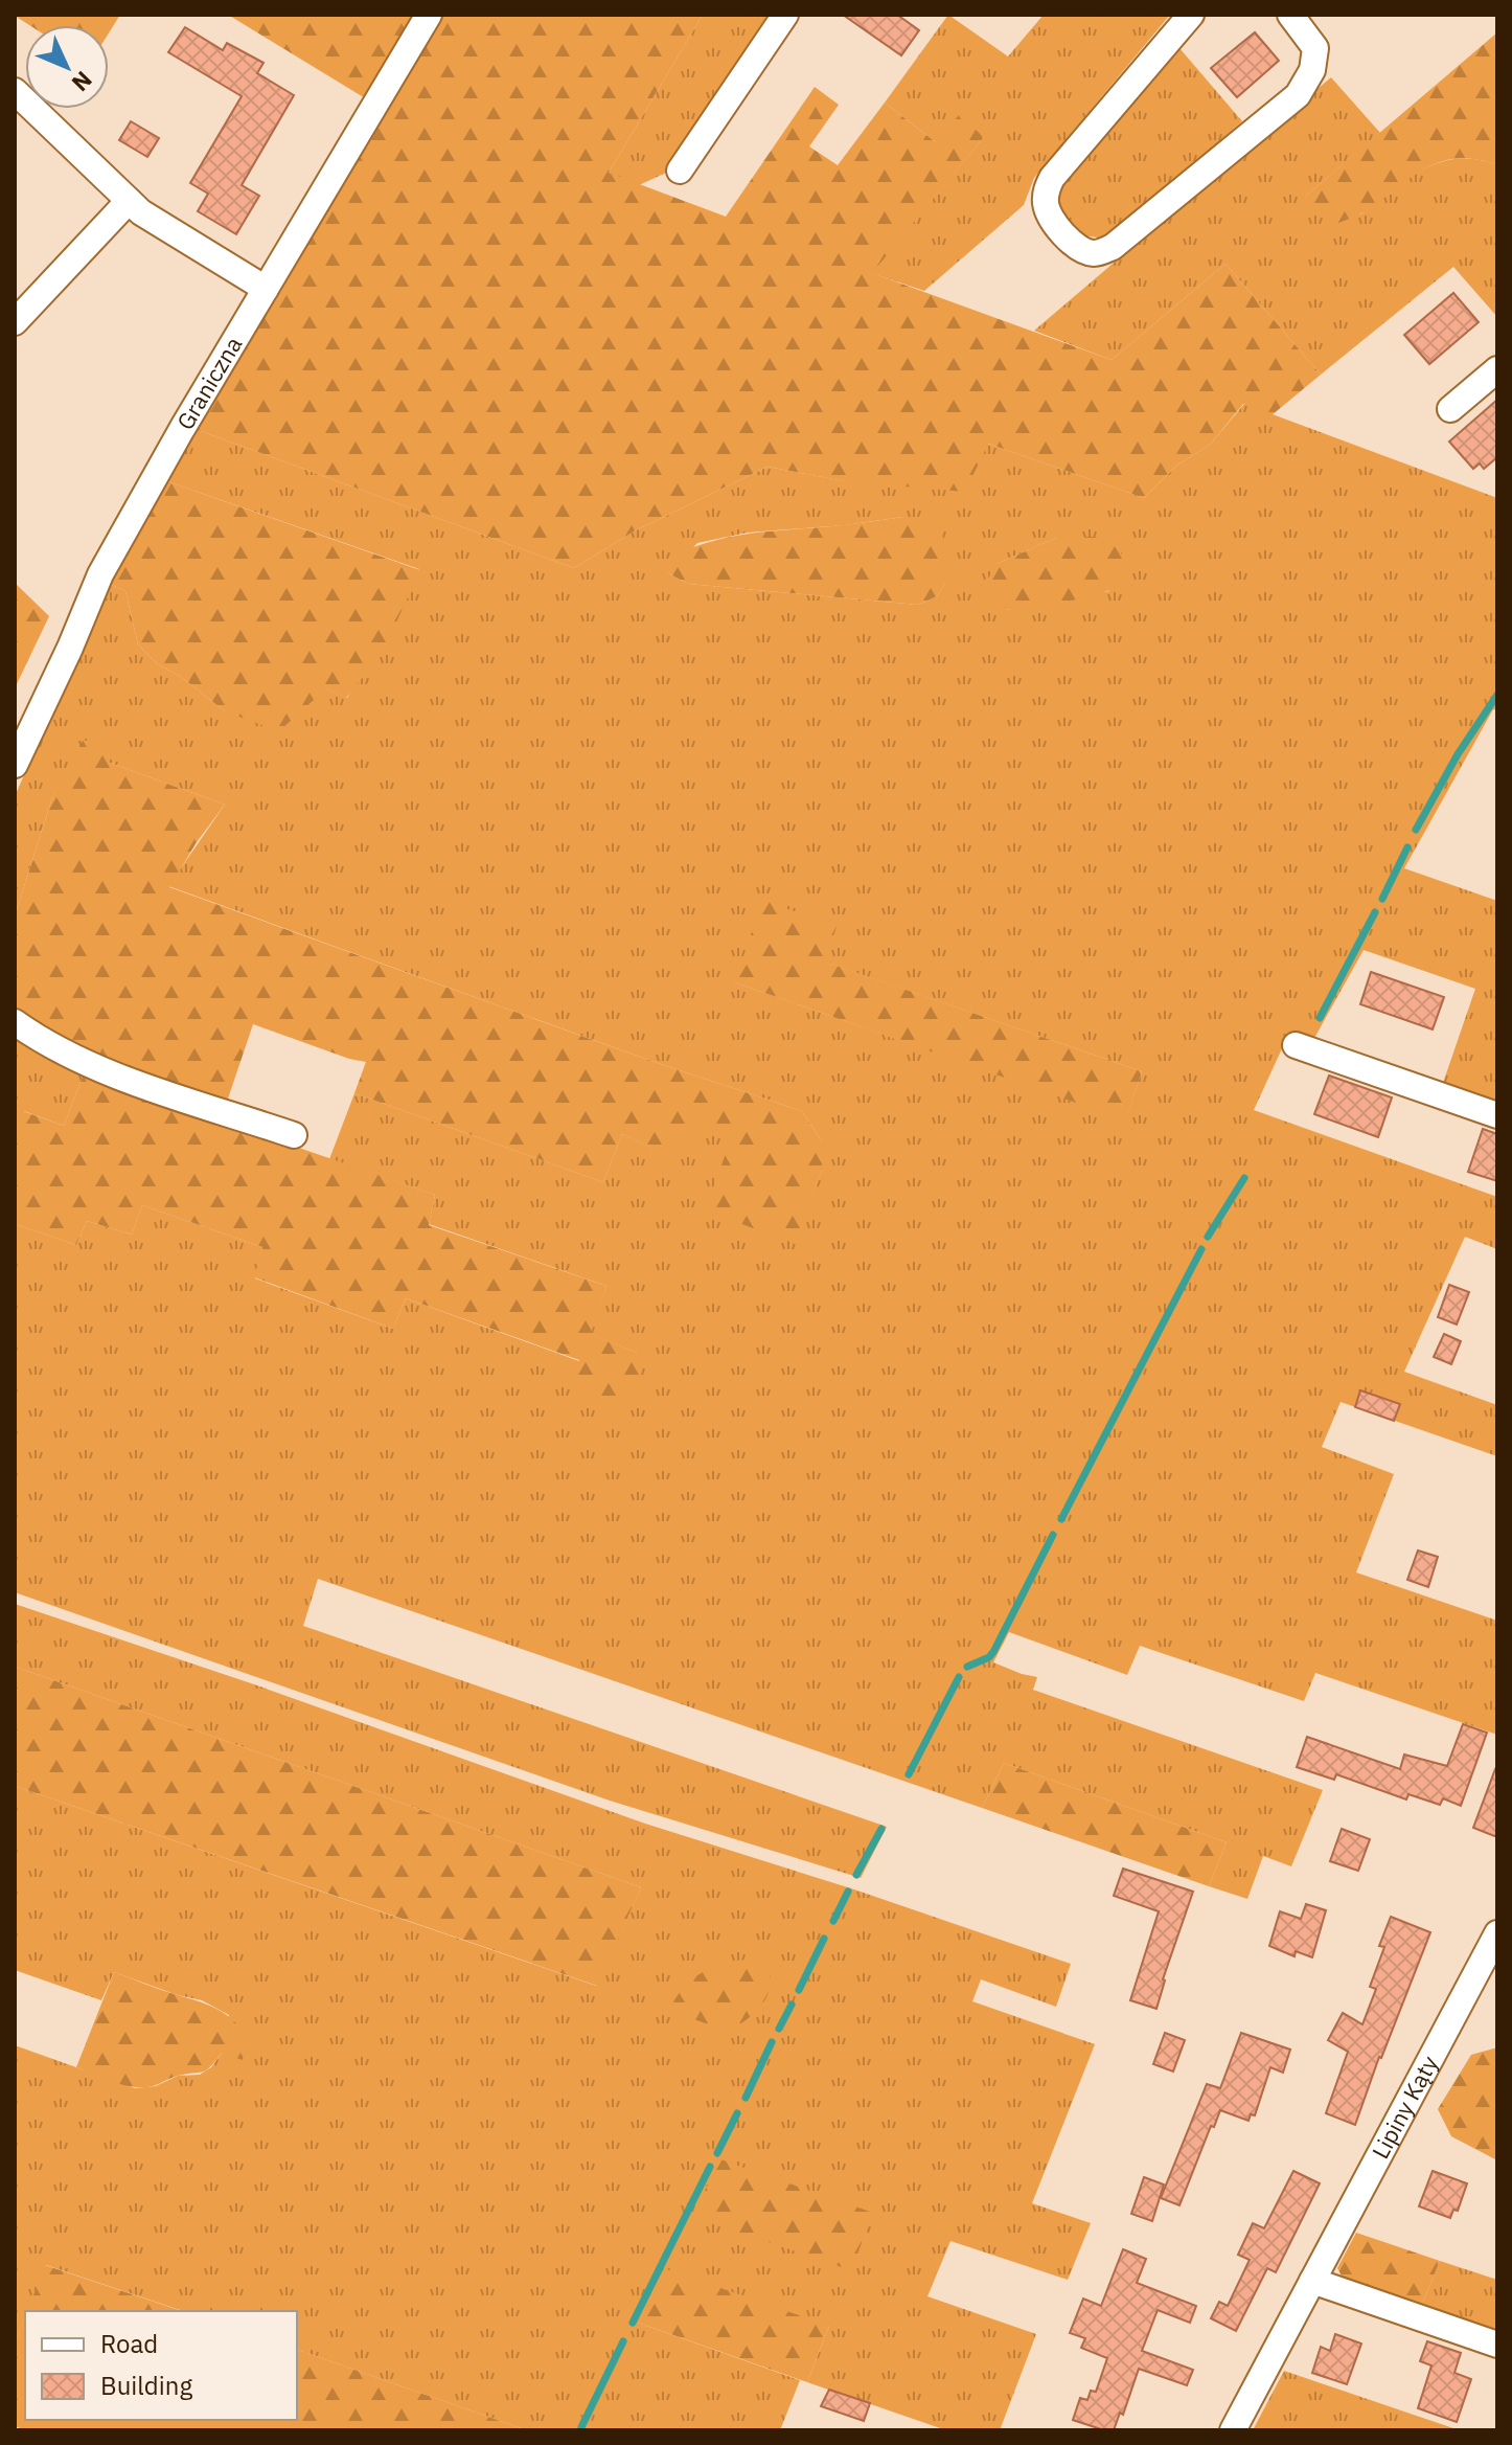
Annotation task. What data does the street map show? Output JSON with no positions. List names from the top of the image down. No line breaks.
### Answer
{"streets":{"street":["Graniczna","Lipiny Kąty"]},"legend":["Road","Building"],"north":"bottom right"}
